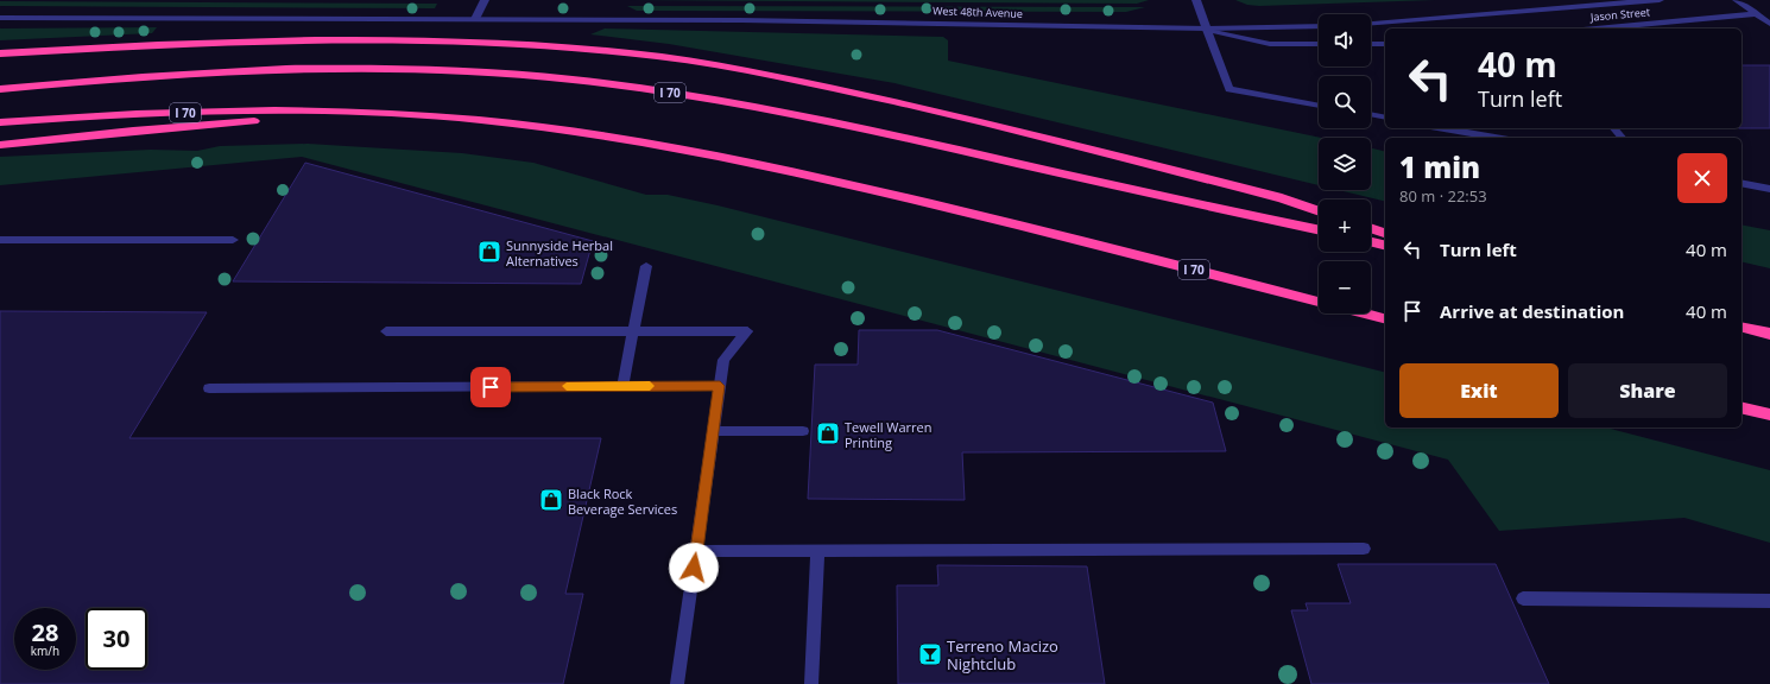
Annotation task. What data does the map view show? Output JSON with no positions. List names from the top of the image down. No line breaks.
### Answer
{"streets":{"highway":["I 70"],"street":["West 48th Avenue","Jason Street"]},"places":{"shop":["Sunnyside Herbal Alternatives","Tewell Warren Printing","Black Rock Beverage Services"],"bar":["Terreno Macizo Nightclub"]},"page":{"map_buttons":["+","−"],"turn":["40 m","Turn left"],"heading":["1 min","80 m · 22:53"],"list":[{"name":"Turn left","value":"40 m"},{"name":"Arrive at destination","value":"40 m"}],"buttons":["Exit","Share"],"speed":"28 km/h","limit":"30"}}
